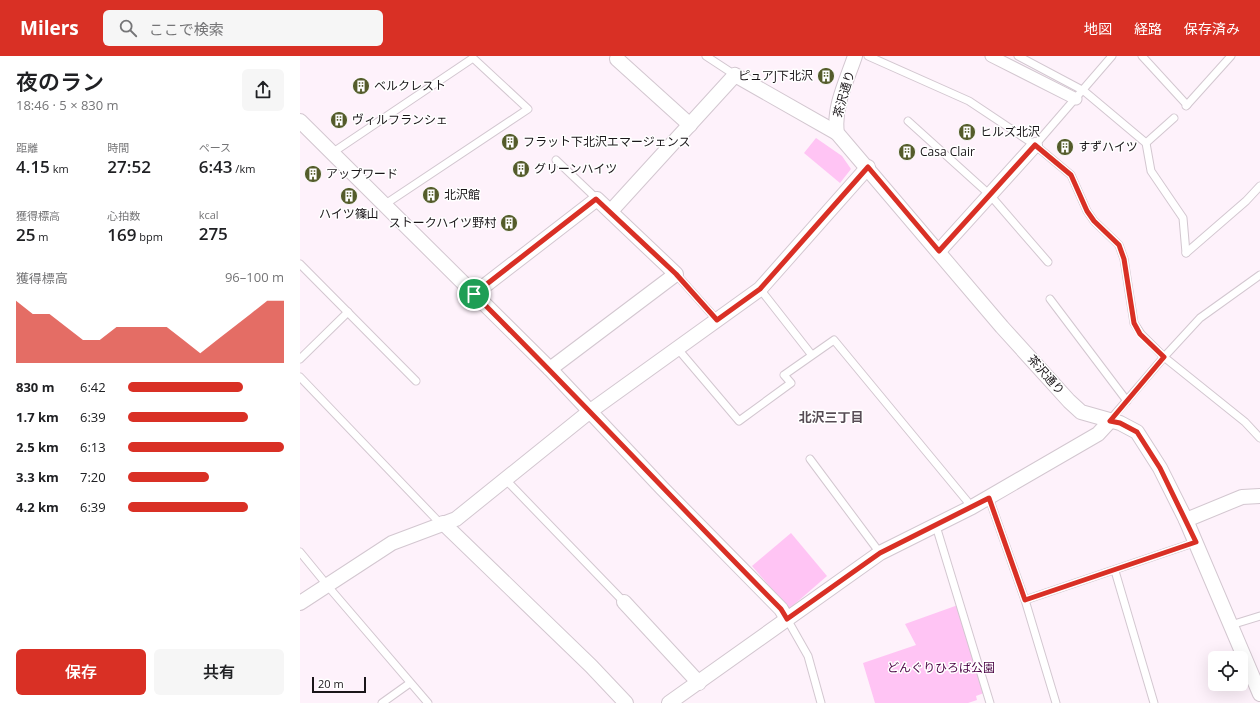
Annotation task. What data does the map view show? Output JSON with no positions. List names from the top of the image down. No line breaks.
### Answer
{"streets":{"street":["茶沢通り"]},"districts":["北沢三丁目"],"parks":["どんぐりひろば公園"],"places":{"building":["ピュアJ下北沢","ベルクレスト","ヴィルフランシェ","ヒルズ北沢","フラット下北沢エマージェンス","すずハイツ","Casa Clair","グリーンハイツ","アップワード","北沢館","ハイツ篠山","ストークハイツ野村"]},"scale_bar":"20 m","page":{"header":"Milers","search":"ここで検索","nav":["地図","経路","保存済み"],"heading":["夜のラン","18:46 · 5 × 830 m"],"stats":[["距離","4.15 km"],["時間","27:52"],["ペース","6:43 /km"],["獲得標高","25 m"],["心拍数","169 bpm"],["kcal","275"]],"chart":["獲得標高","96–100 m"],"list":[{"name":"830 m","note":"6:42"},{"name":"1.7 km","note":"6:39"},{"name":"2.5 km","note":"6:13"},{"name":"3.3 km","note":"7:20"},{"name":"4.2 km","note":"6:39"}],"buttons":["保存","共有"],"scale":"20 m"}}
